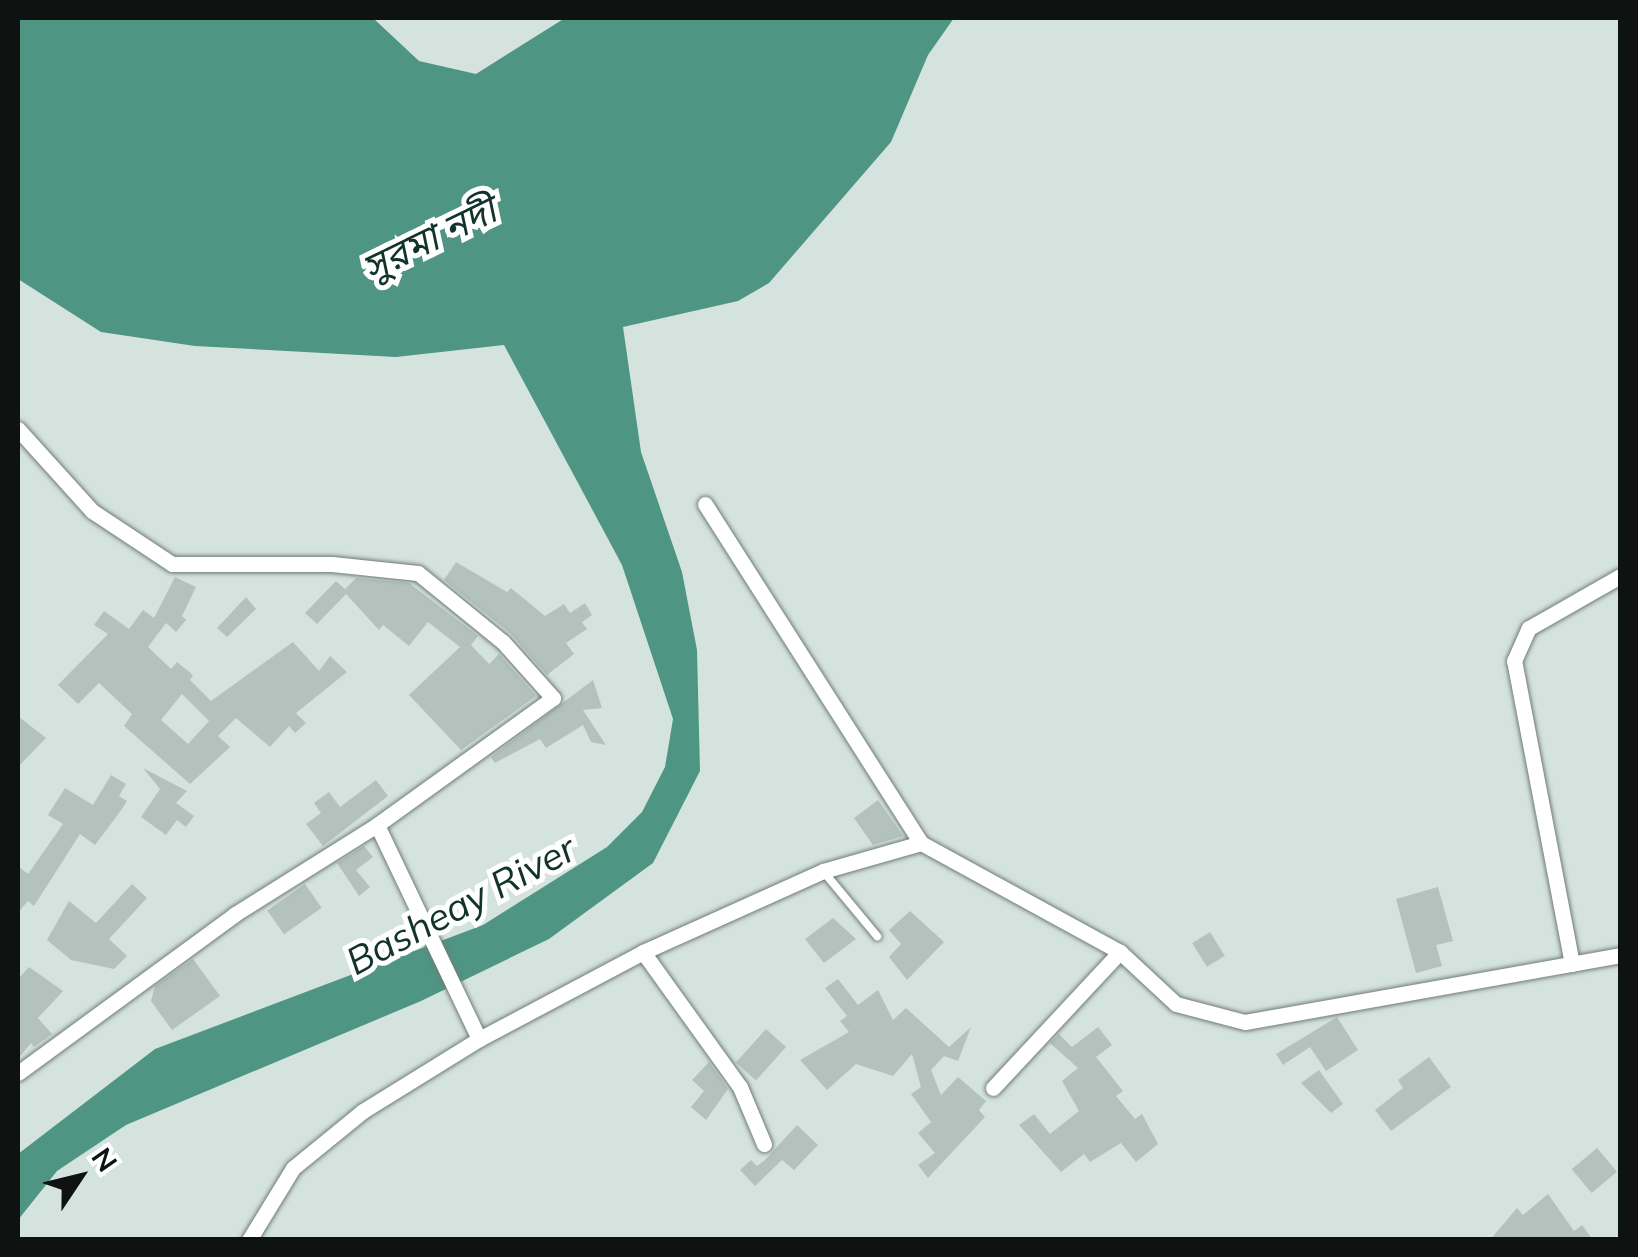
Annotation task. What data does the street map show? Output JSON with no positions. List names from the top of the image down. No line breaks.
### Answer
{"water":["সুরমা নদী","Basheay River"],"north":"top right"}
